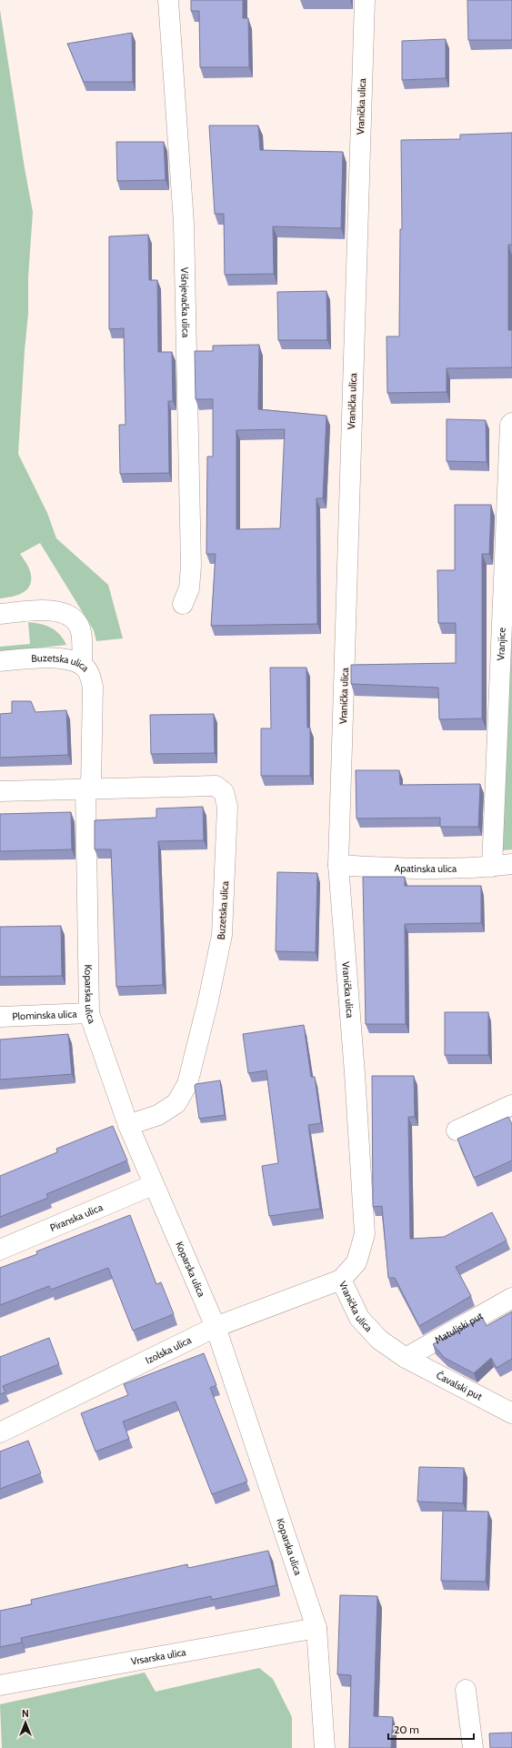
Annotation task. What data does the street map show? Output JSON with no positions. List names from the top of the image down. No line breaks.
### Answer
{"streets":{"street":["Vranička ulica","Višnjevačka ulica","Vranjice","Buzetska ulica","Apatinska ulica","Koparska ulica","Plominska ulica","Piranska ulica","Matuljski put","Izolska ulica","Čavalski put","Vrsarska ulica"]},"crossings":[["Vranička ulica","Apatinska ulica"],["Vranička ulica","Matuljski put"],["Vranička ulica","Izolska ulica"],["Vranička ulica","Čavalski put"],["Vranjice","Apatinska ulica"],["Buzetska ulica","Koparska ulica"],["Koparska ulica","Plominska ulica"],["Koparska ulica","Piranska ulica"],["Koparska ulica","Izolska ulica"],["Koparska ulica","Vrsarska ulica"],["Matuljski put","Čavalski put"]],"scale_bar":"20 m","north":"top"}
